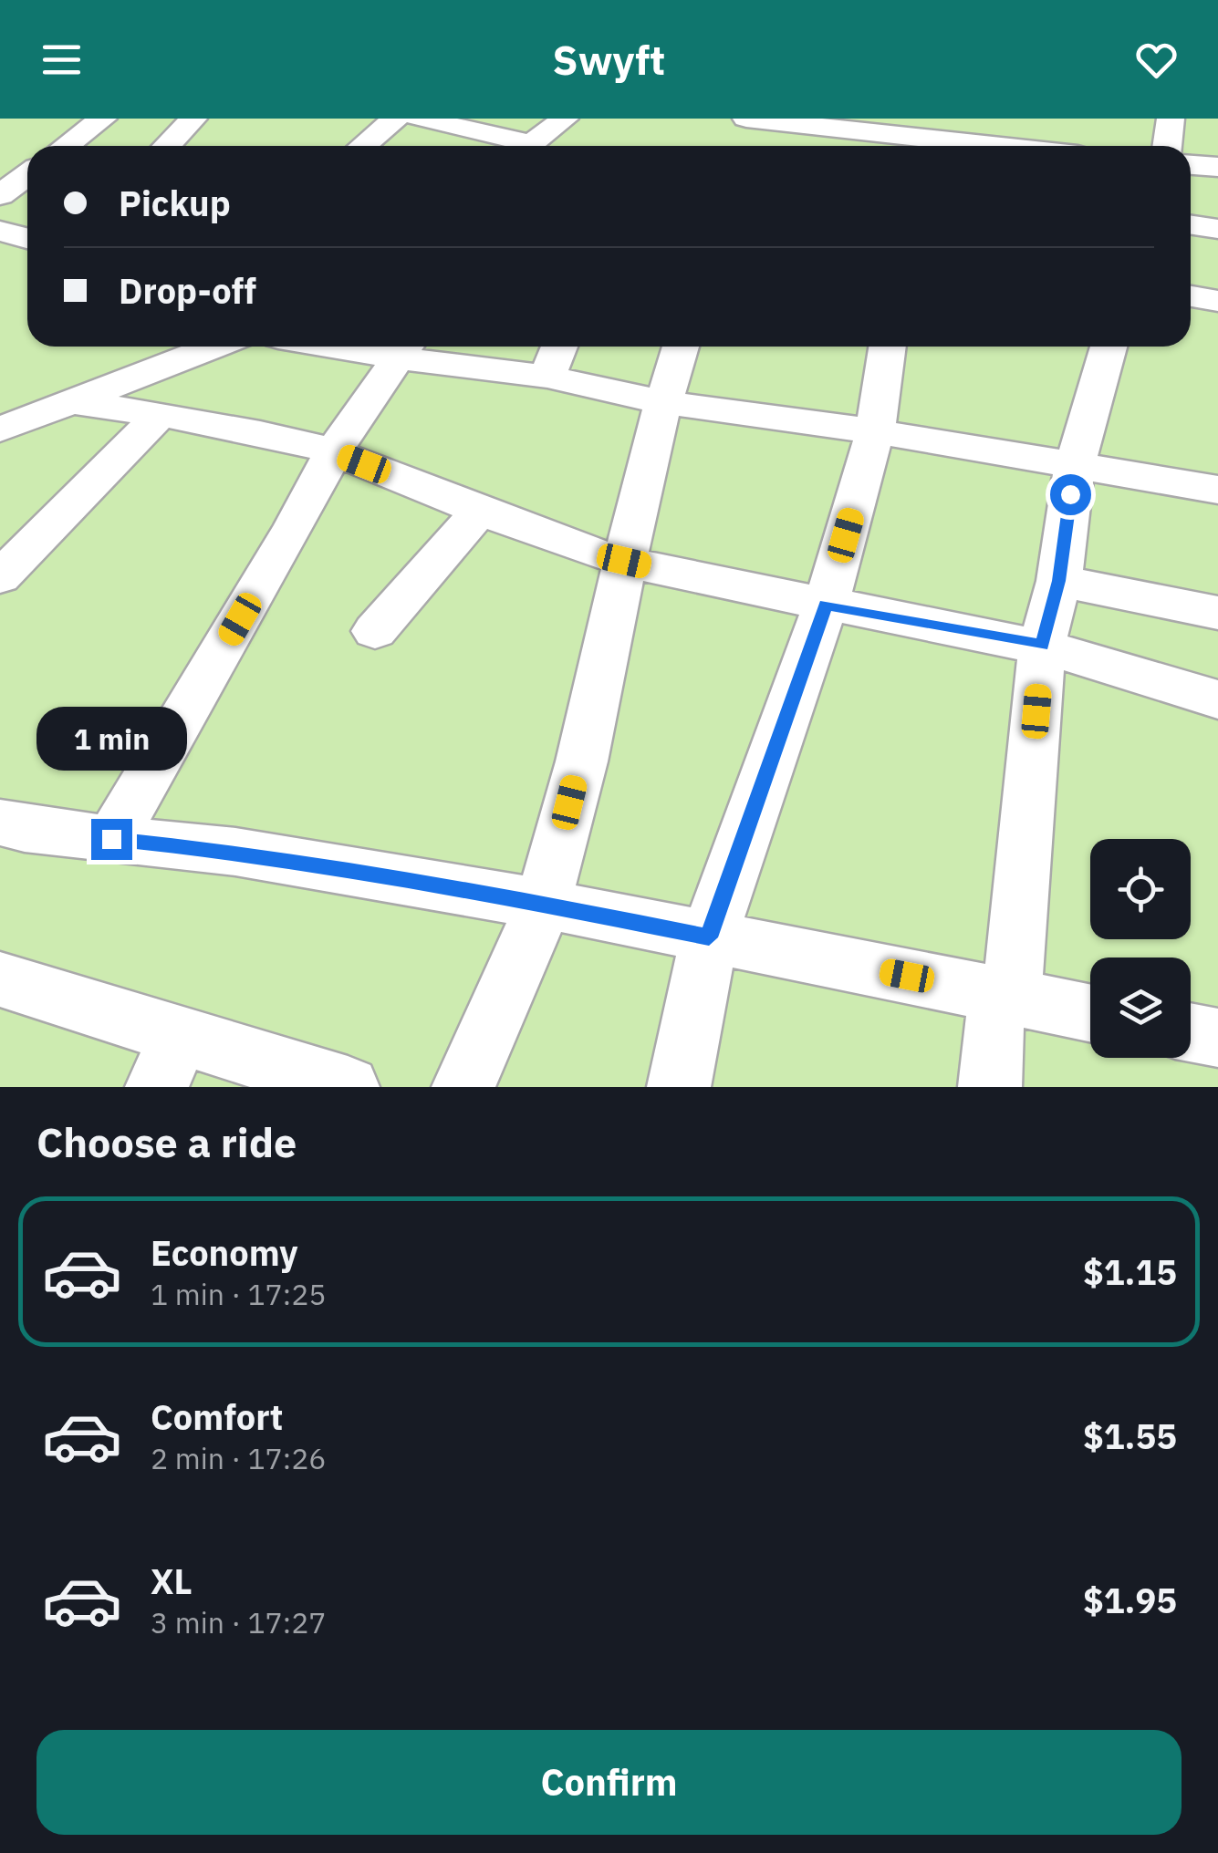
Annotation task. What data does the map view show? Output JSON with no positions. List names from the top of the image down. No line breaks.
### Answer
{"page":{"header":"Swyft","banner":["Pickup","Drop-off"],"bubble":"1 min","heading":"Choose a ride","list":[{"name":"Economy","note":"1 min · 17:25","value":"$1.15"},{"name":"Comfort","note":"2 min · 17:26","value":"$1.55"},{"name":"XL","note":"3 min · 17:27","value":"$1.95"}],"buttons":"Confirm"}}
